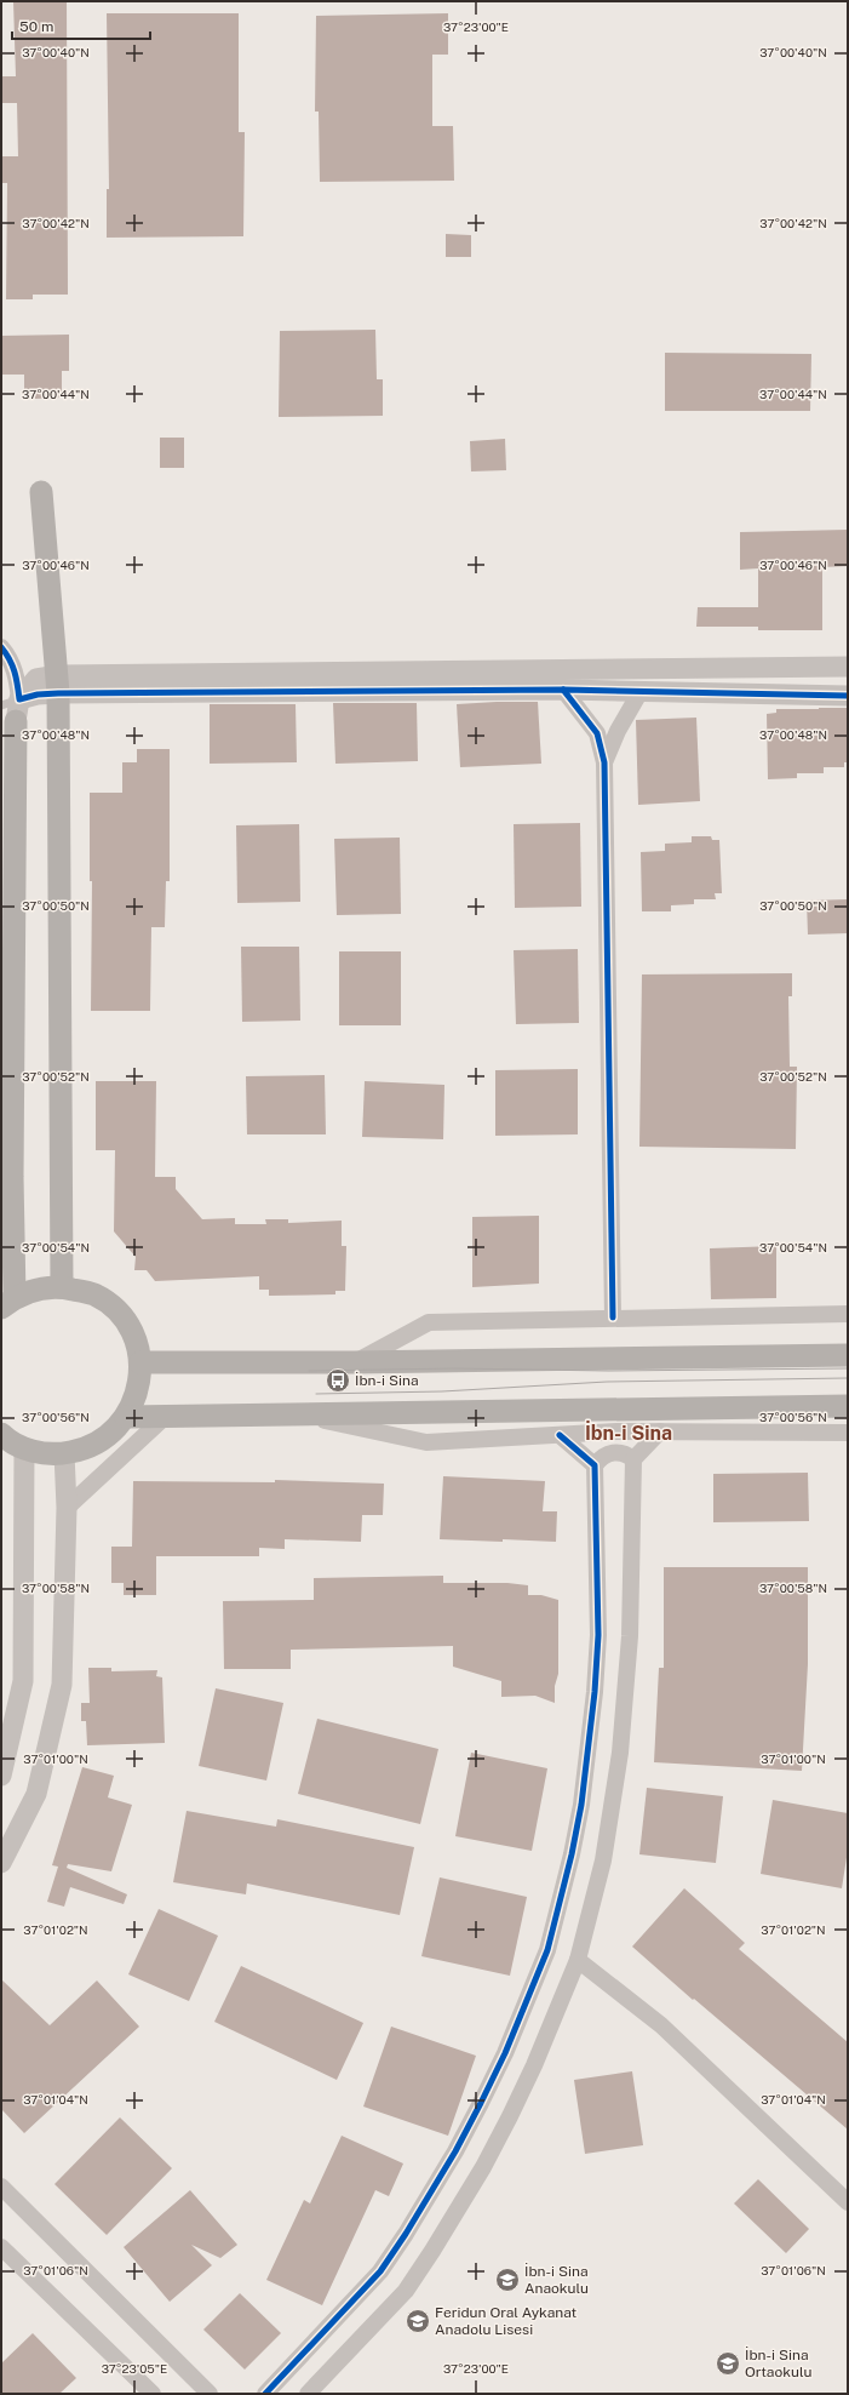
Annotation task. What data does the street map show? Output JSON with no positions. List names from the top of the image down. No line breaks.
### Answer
{"districts":["İbn-i Sina"],"places":{"bus stop":["İbn-i Sina"],"school or university":["İbn-i Sina Anaokulu","Feridun Oral Aykanat Anadolu Lisesi","İbn-i Sina Ortaokulu"]},"scale_bar":"50 m","coordinates":["37°23'00\"E","37°00'40\"N","37°00'42\"N","37°00'44\"N","37°00'46\"N","37°00'48\"N","37°00'50\"N","37°00'52\"N","37°00'54\"N","37°00'56\"N","37°00'58\"N","37°01'00\"N","37°01'02\"N","37°01'04\"N","37°01'06\"N","37°23'05\"E"]}
